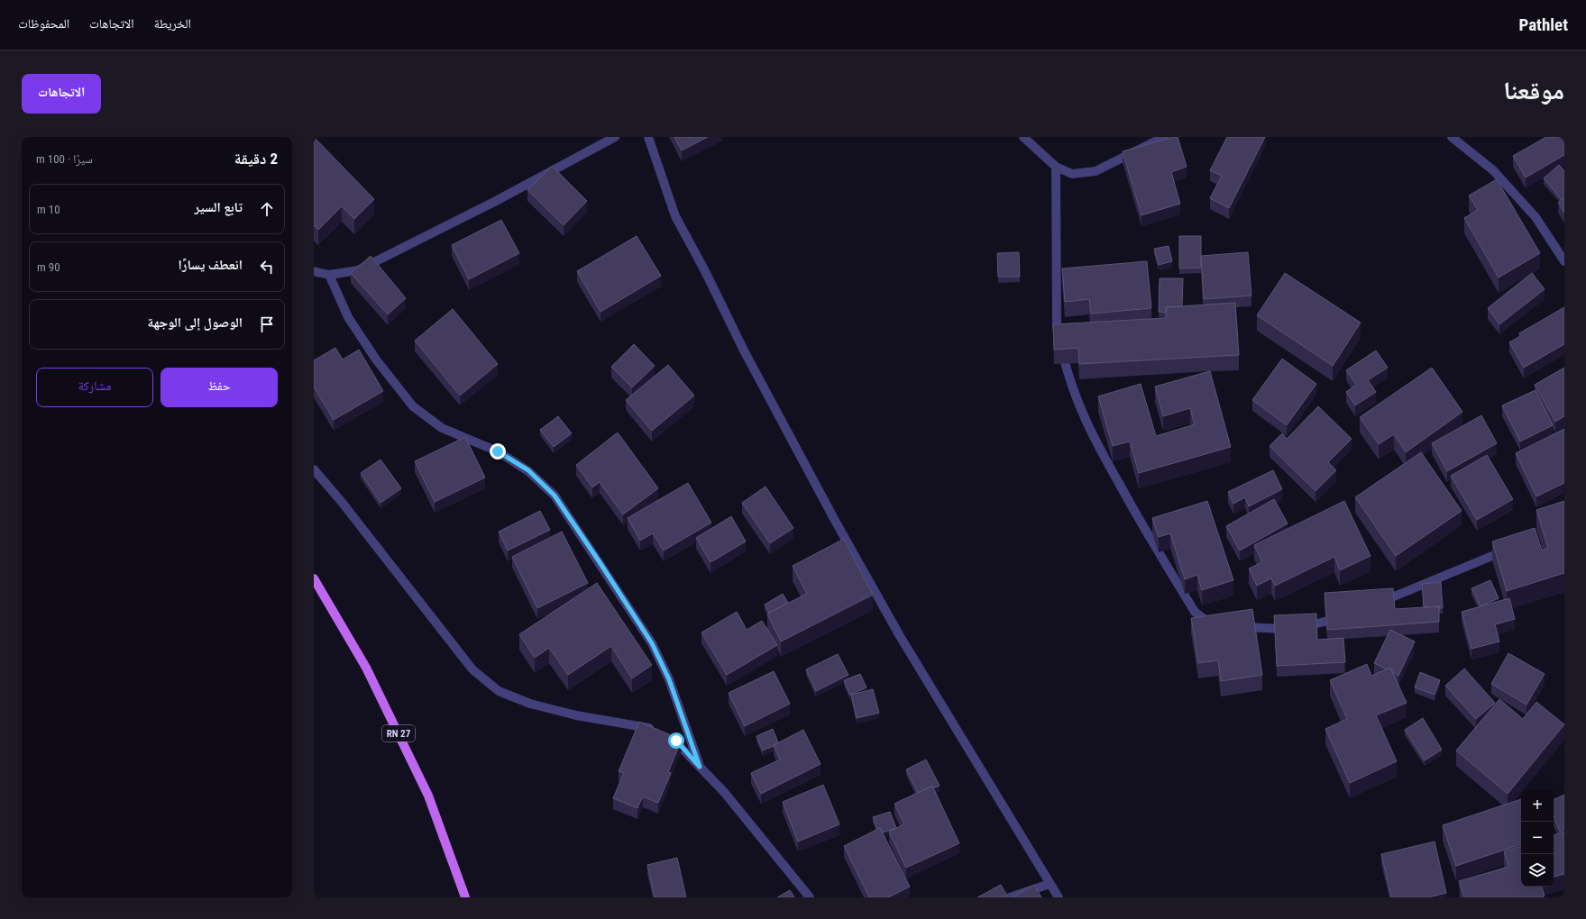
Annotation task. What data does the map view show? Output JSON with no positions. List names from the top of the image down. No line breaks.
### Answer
{"streets":{"main road":["RN 27"]},"page":{"header":"Pathlet","nav":["الخريطة","الاتجاهات","المحفوظات"],"title":"موقعنا","buttons":["الاتجاهات",["حفظ","مشاركة"]],"heading":["2 دقيقة","سيرًا · 100 m"],"list":[["تابع السير","10 m"],["انعطف يسارًا","90 m"],"الوصول إلى الوجهة"],"map_buttons":["+","−"]}}
